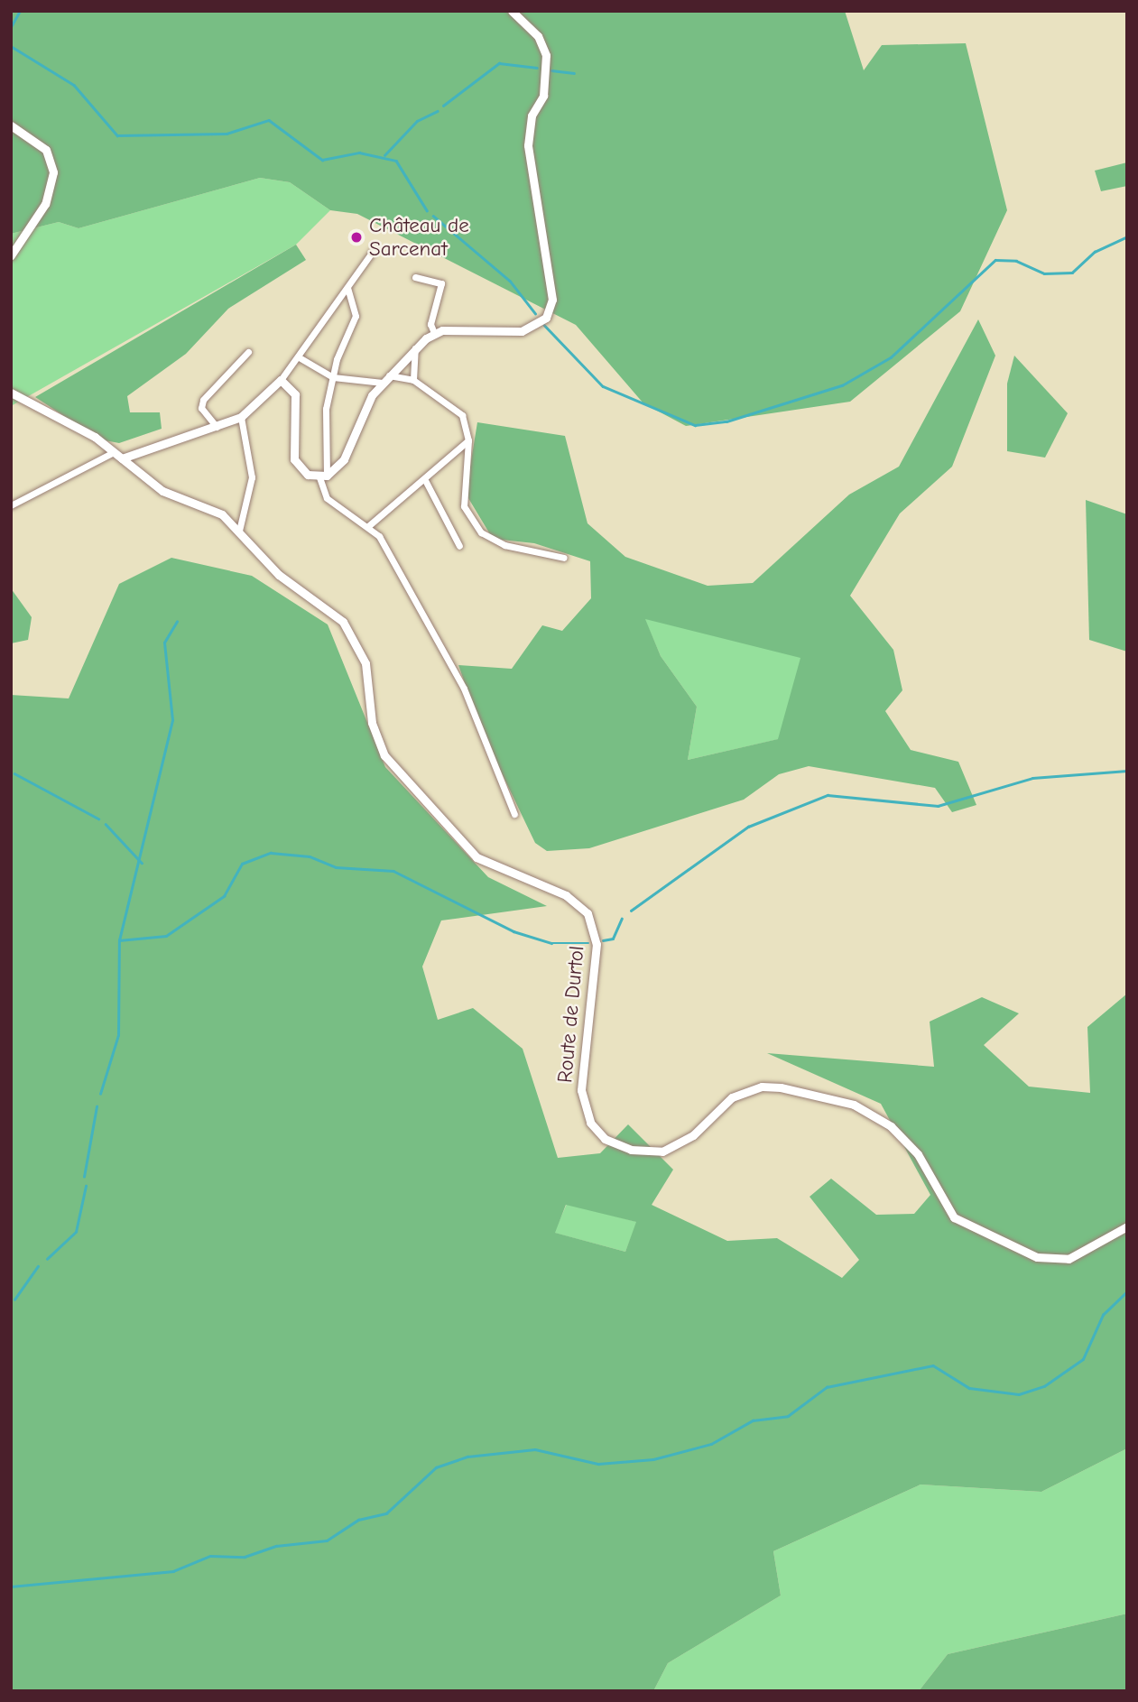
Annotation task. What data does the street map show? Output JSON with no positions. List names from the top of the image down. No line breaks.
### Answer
{"streets":{"street":["Route de Durtol"]},"places":["Château de Sarcenat"]}
